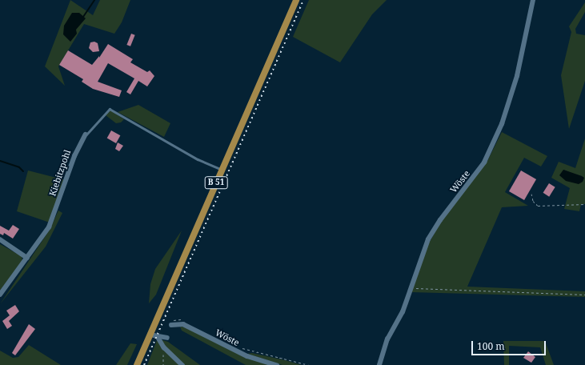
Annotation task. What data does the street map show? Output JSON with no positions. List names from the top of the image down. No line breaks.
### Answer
{"streets":{"main road":["B 51"],"street":["Kiebitzpohl","Wöste"]},"crossings":[["Kiebitzpohl","B 51"]],"scale_bar":"100 m"}
